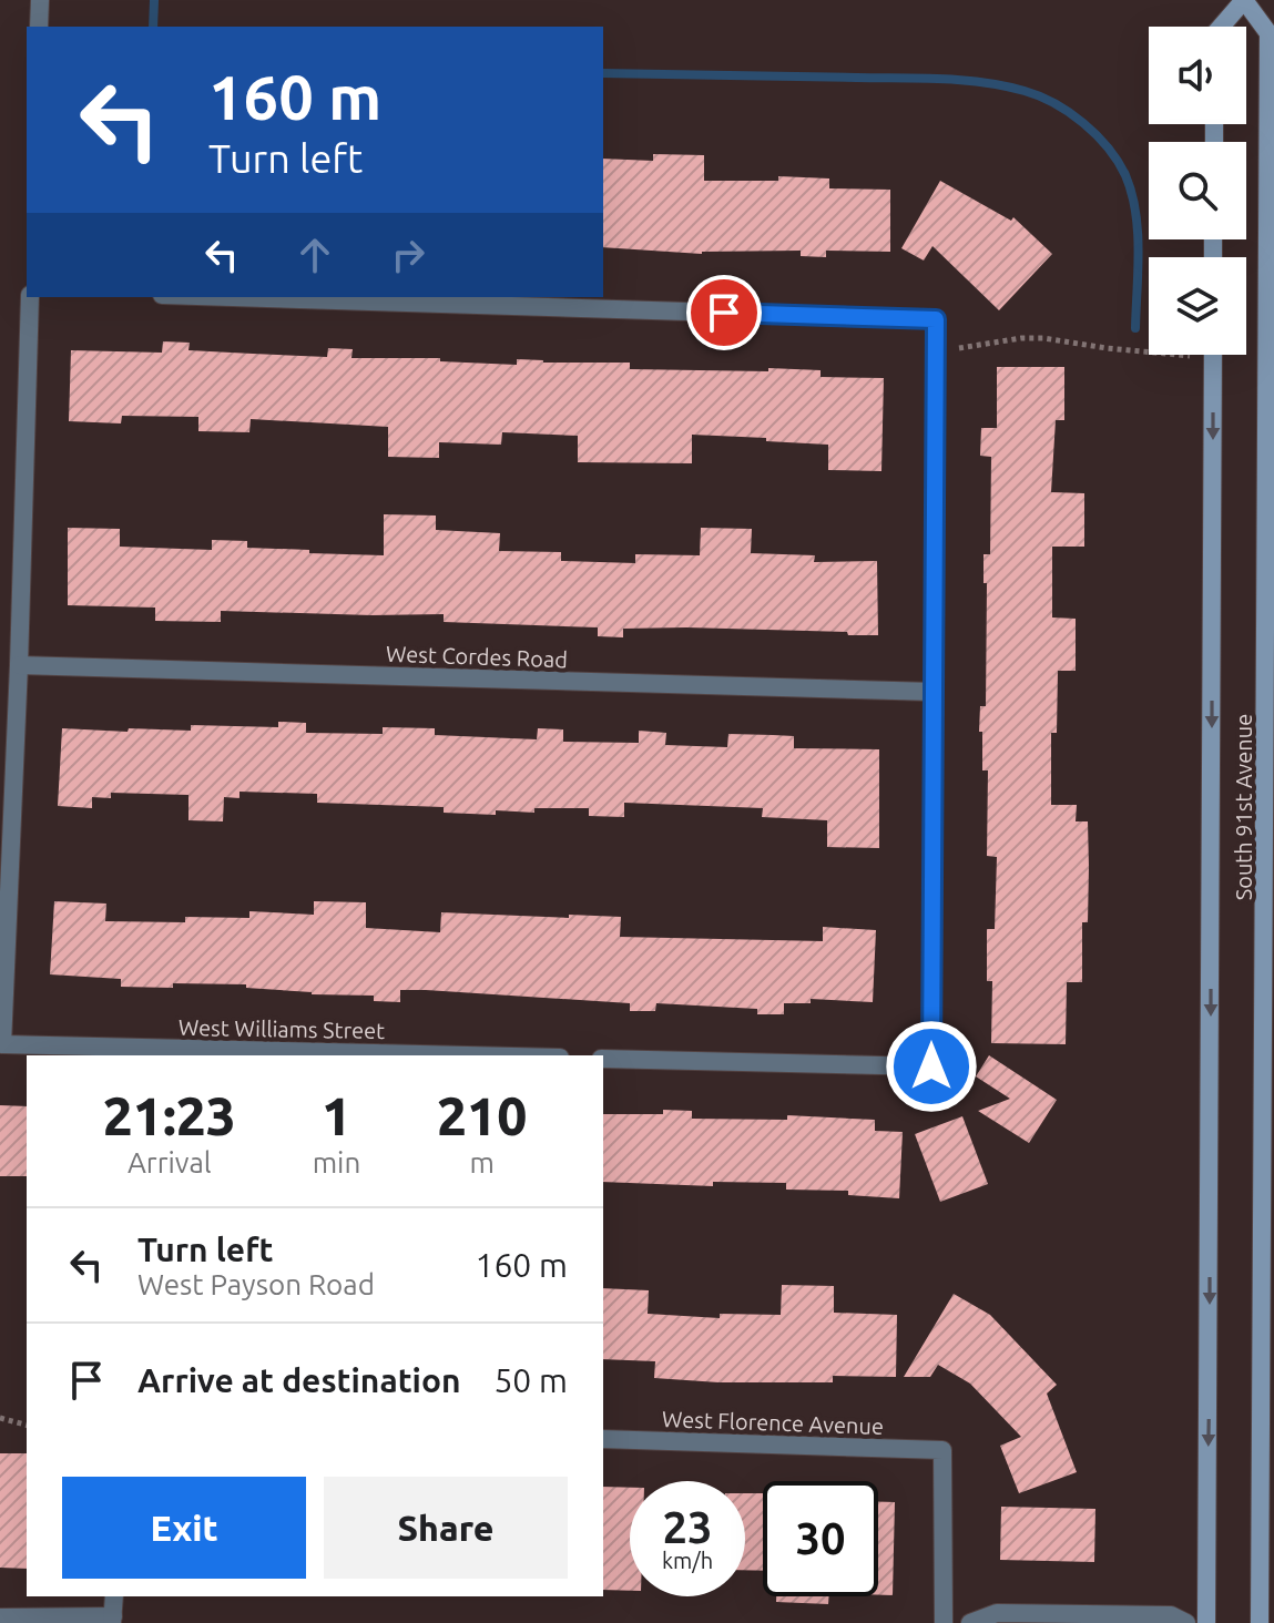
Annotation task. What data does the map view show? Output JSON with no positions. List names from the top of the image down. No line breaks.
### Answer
{"streets":{"main road":["South 91st Avenue"],"street":["West Cordes Road","West Williams Street","West Florence Avenue"]},"crossings":[["West Cordes Road","West Williams Street"]],"page":{"turn":["160 m","Turn left"],"eta":["21:23","Arrival","1","min","210","m"],"list":[{"name":"Turn left","note":"West Payson Road","value":"160 m"},{"name":"Arrive at destination","value":"50 m"}],"buttons":["Exit","Share"],"speed":"23 km/h","limit":"30"}}
